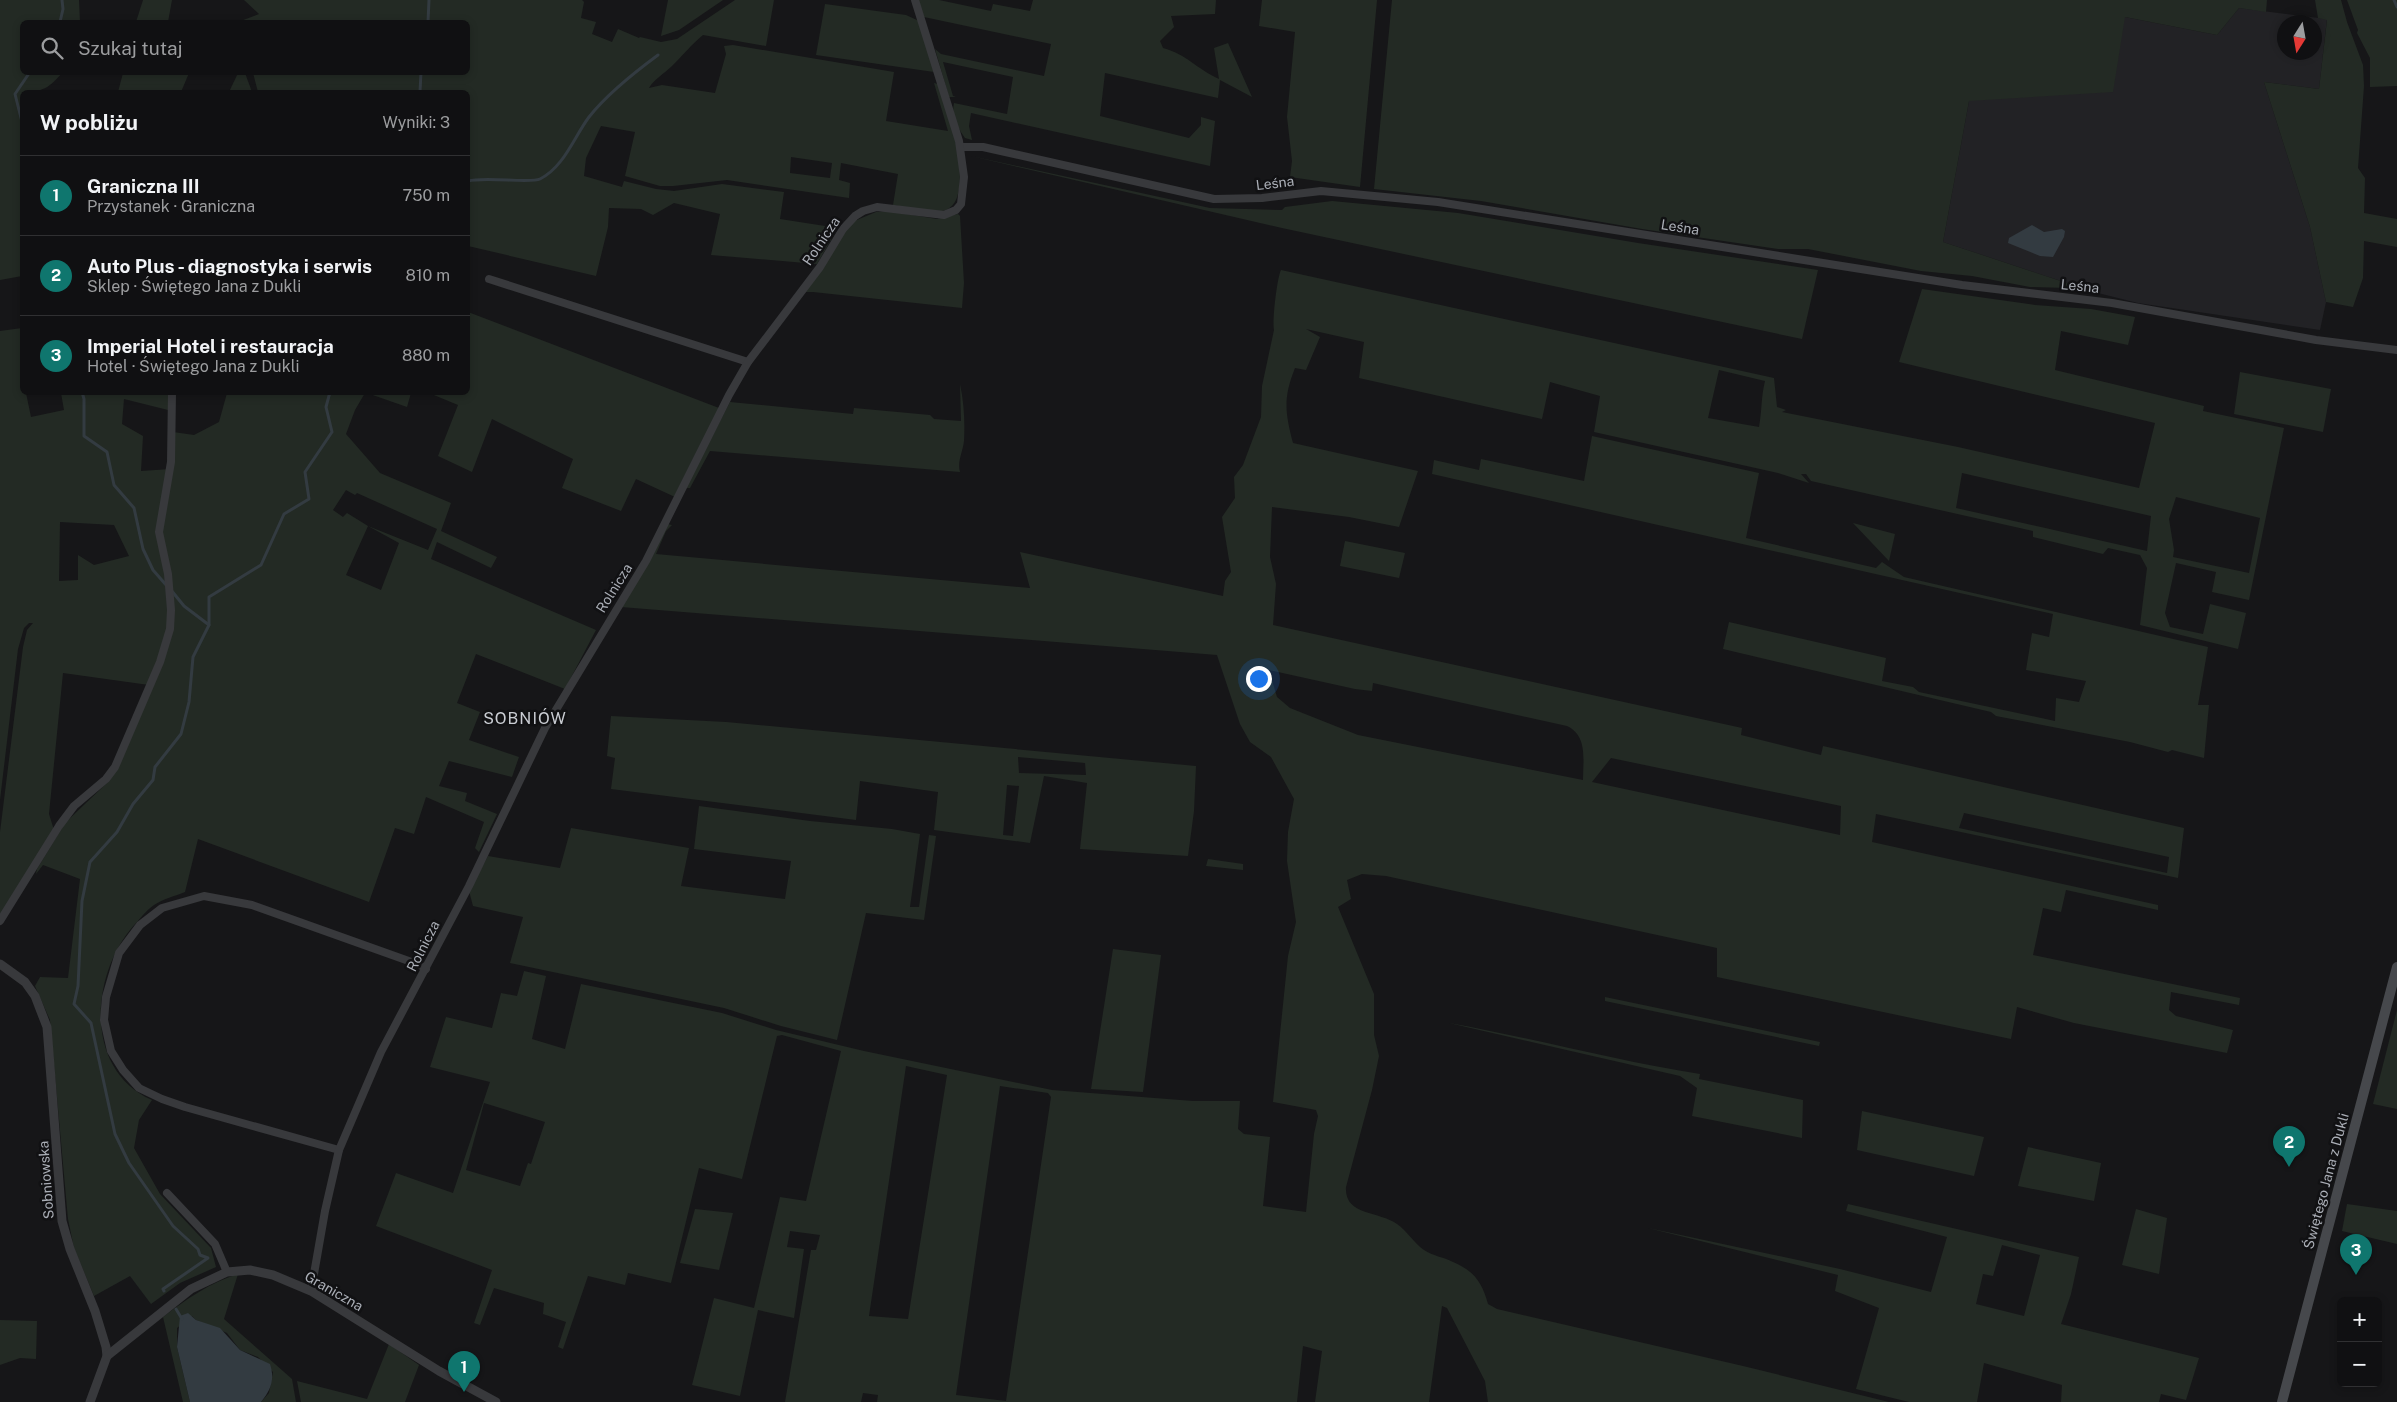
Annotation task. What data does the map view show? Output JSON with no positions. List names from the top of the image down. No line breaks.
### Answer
{"streets":{"main road":["Świętego Jana z Dukli"],"street":["Leśna","Rolnicza","Sobniowska","Graniczna"]},"crossings":[["Leśna","Rolnicza"],["Rolnicza","Graniczna"],["Sobniowska","Graniczna"]],"districts":["SOBNIÓW"],"north":"bottom","page":{"search":"Szukaj tutaj","heading":["W pobliżu","Wyniki: 3"],"list":[{"mark":"1","name":"Graniczna III","note":"Przystanek · Graniczna","value":"750 m"},{"mark":"2","name":"Auto Plus - diagnostyka i serwis","note":"Sklep · Świętego Jana z Dukli","value":"810 m"},{"mark":"3","name":"Imperial Hotel i restauracja","note":"Hotel · Świętego Jana z Dukli","value":"880 m"}],"pins":["2","3","1"],"map_buttons":["+","−"]}}
